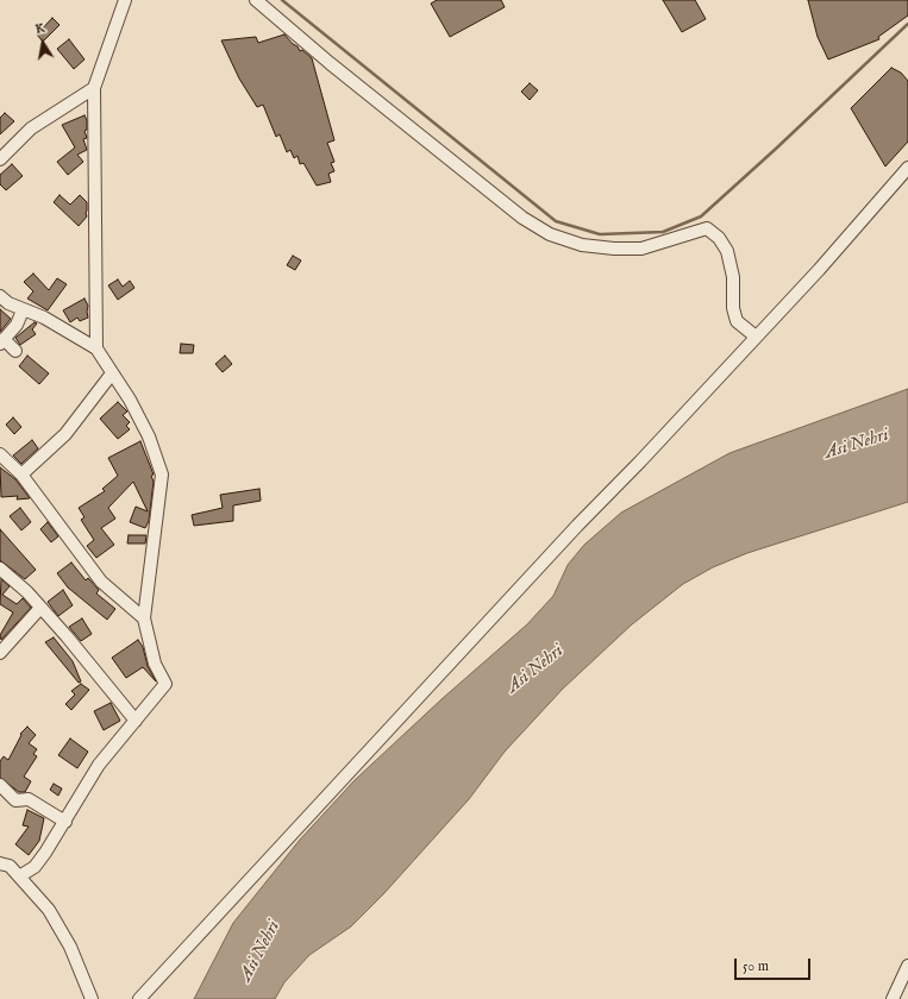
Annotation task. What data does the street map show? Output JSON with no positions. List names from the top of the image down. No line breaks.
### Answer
{"water":["Asi Nehri"],"scale_bar":"50 m","north":"top"}
